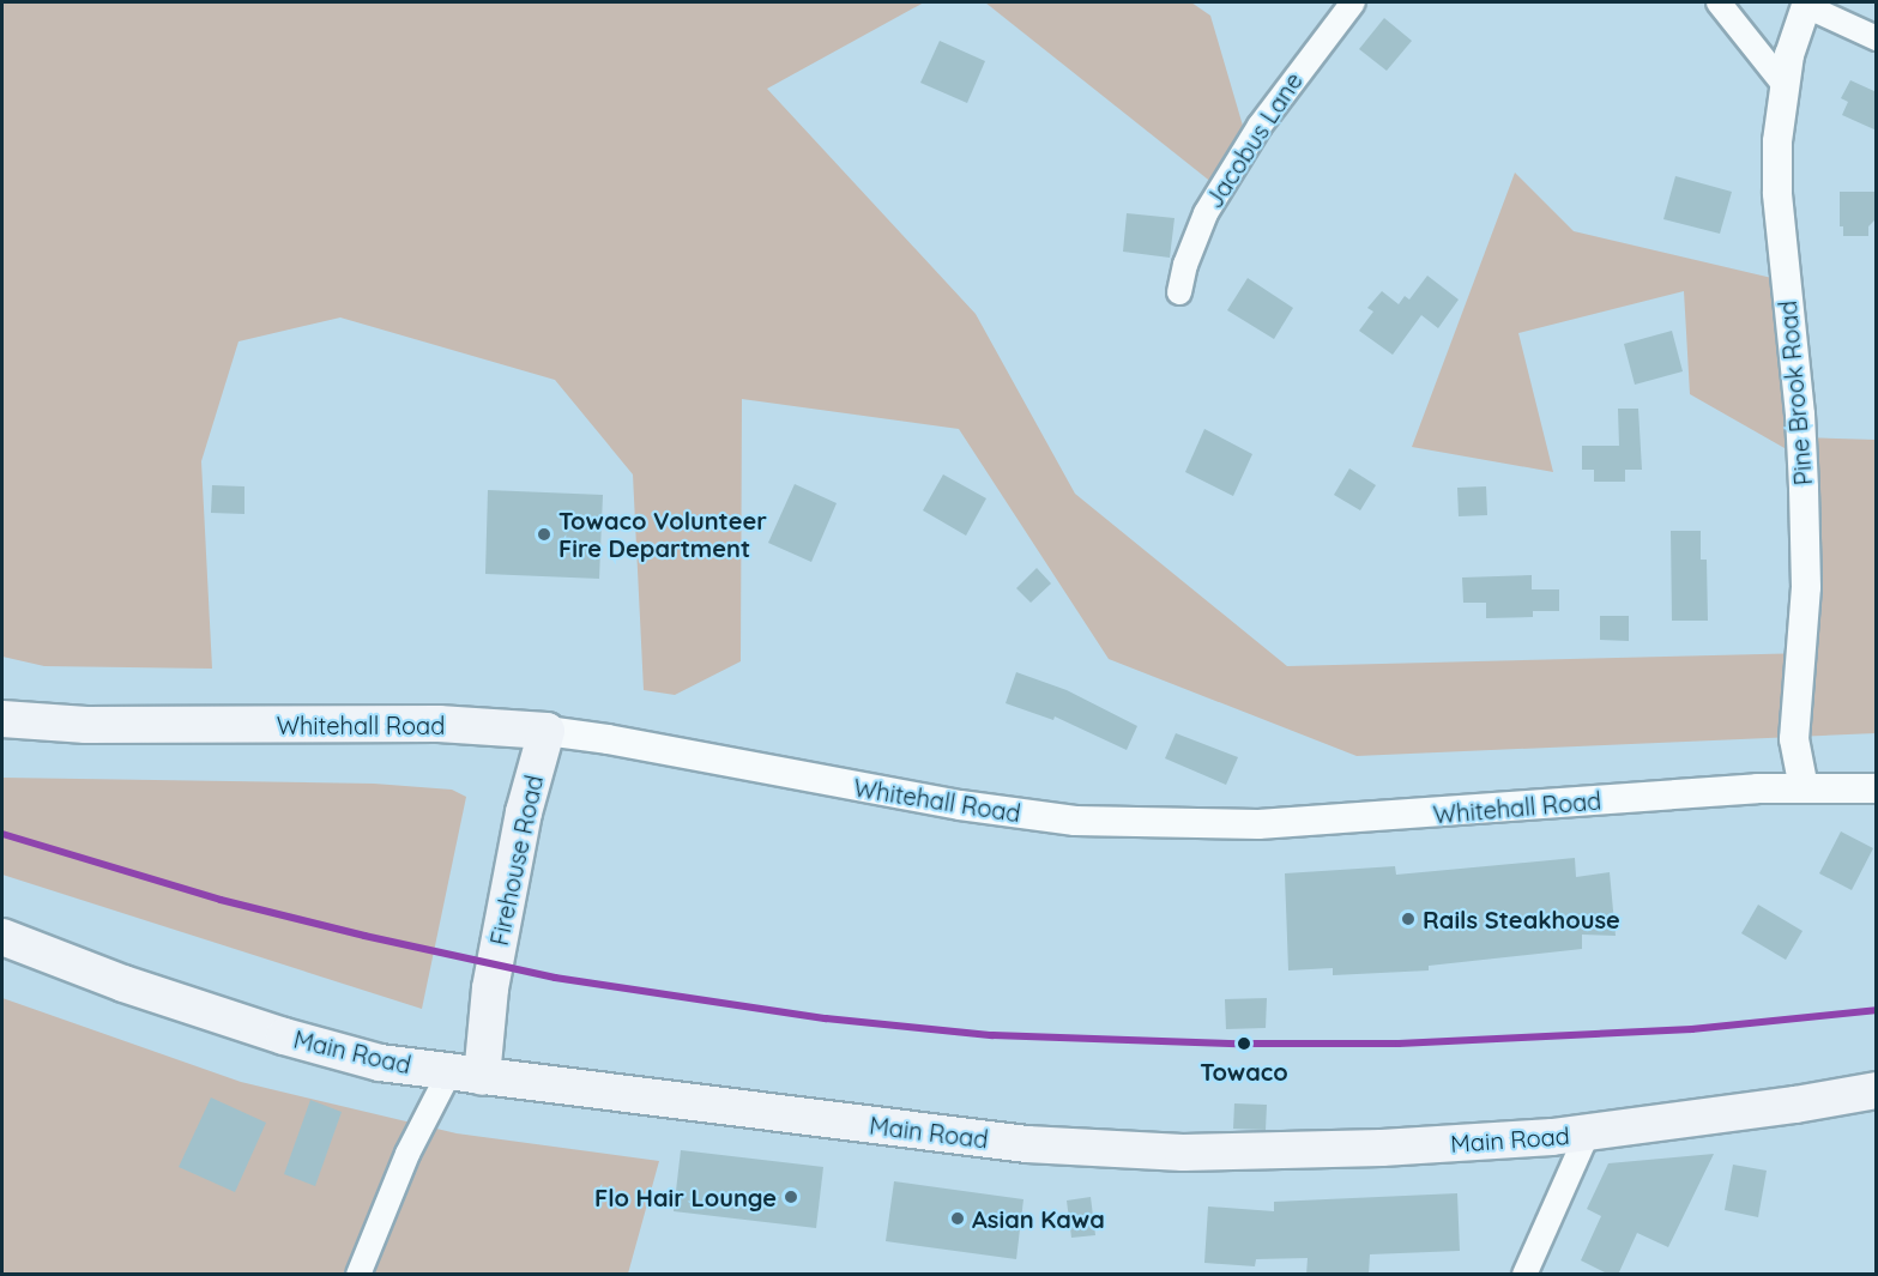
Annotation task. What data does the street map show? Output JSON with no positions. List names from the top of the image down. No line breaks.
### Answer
{"streets":{"main road":["Whitehall Road","Firehouse Road","Main Road"],"street":["Jacobus Lane","Pine Brook Road"]},"crossings":[["Pine Brook Road","Whitehall Road"],["Whitehall Road","Firehouse Road"],["Firehouse Road","Main Road"]],"places":["Towaco Volunteer Fire Department","Rails Steakhouse","Towaco","Flo Hair Lounge","Asian Kawa"]}
